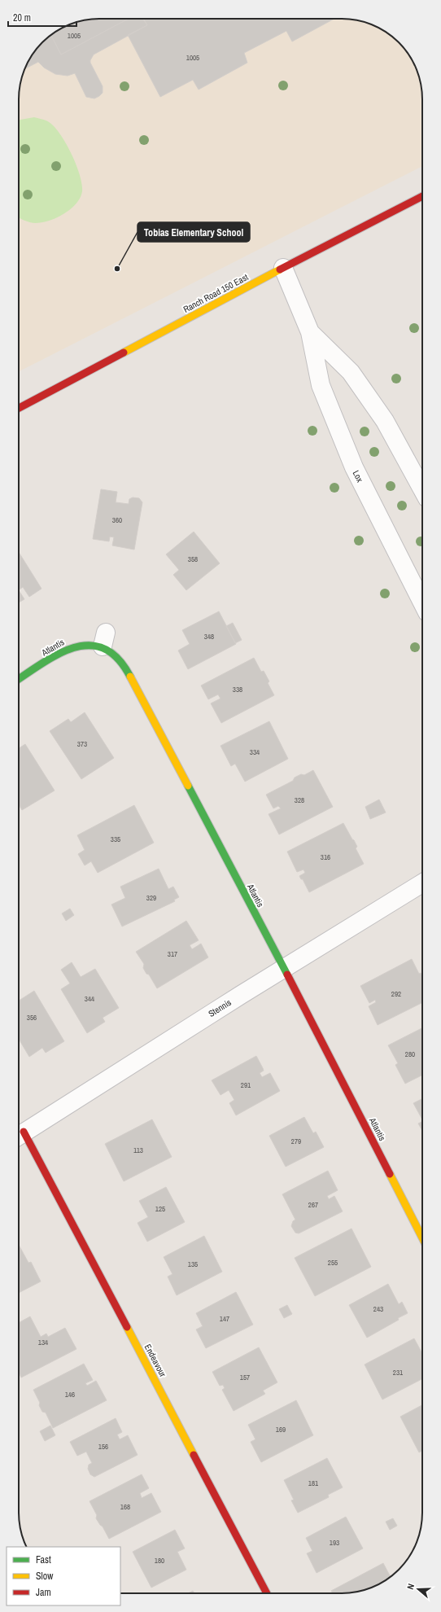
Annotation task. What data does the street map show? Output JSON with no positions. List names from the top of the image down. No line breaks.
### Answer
{"streets":{"street":["Ranch Road 150 East","Lox","Atlantis","Stennis","Endeavour"]},"crossings":[["Ranch Road 150 East","Lox"],["Atlantis","Stennis"],["Stennis","Endeavour"]],"places":["Tobias Elementary School"],"house_numbers":["1005","1005","360","358","348","338","373","334","328","335","316","329","317","292","344","356","280","291","279","113","267","125","255","135","243","147","134","231","157","146","169","156","181","168","193","180"],"legend":["Fast","Slow","Jam"],"scale_bar":"20 m","north":"left"}
